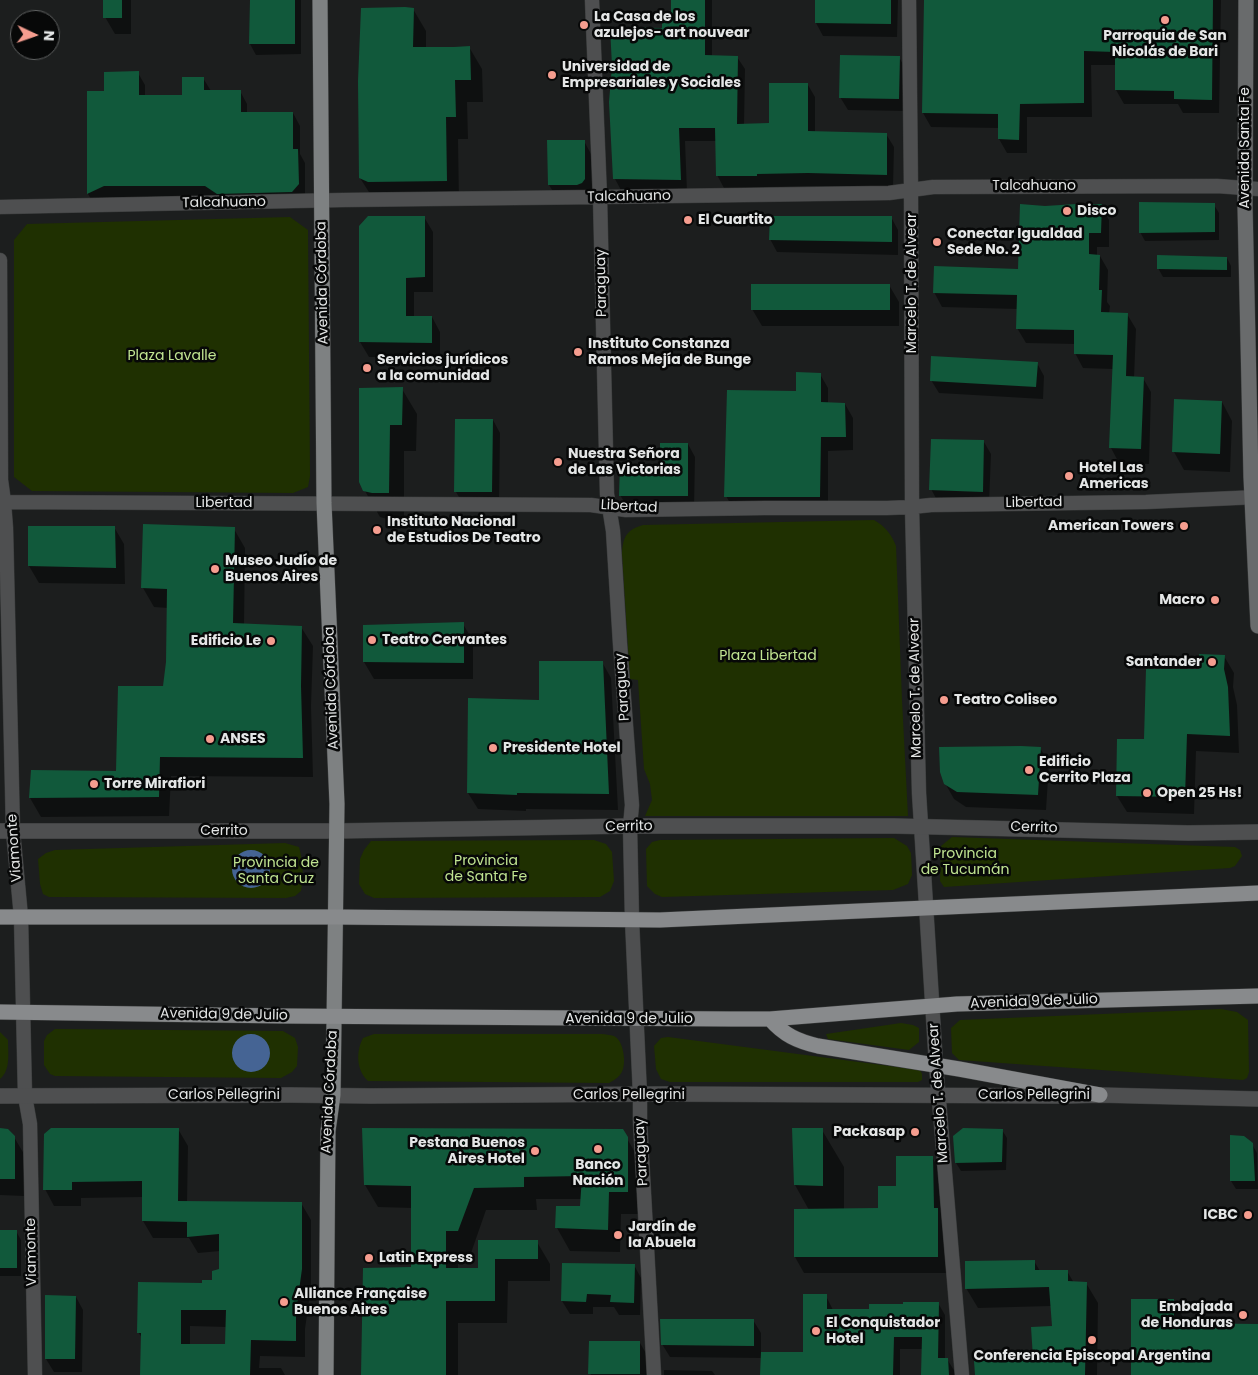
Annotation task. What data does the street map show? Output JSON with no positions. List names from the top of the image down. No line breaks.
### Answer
{"streets":{"highway":["Avenida 9 de Julio"],"main road":["Avenida Santa Fe","Avenida Córdoba"],"street":["Talcahuano","Paraguay","Marcelo T. de Alvear","Libertad","Cerrito","Viamonte","Carlos Pellegrini"]},"crossings":[["Avenida Santa Fe","Talcahuano"],["Avenida Santa Fe","Libertad"],["Talcahuano","Avenida Córdoba"],["Talcahuano","Paraguay"],["Talcahuano","Marcelo T. de Alvear"],["Avenida Córdoba","Libertad"],["Avenida Córdoba","Cerrito"],["Avenida Córdoba","Avenida 9 de Julio"],["Avenida Córdoba","Carlos Pellegrini"],["Paraguay","Libertad"],["Paraguay","Cerrito"],["Paraguay","Avenida 9 de Julio"],["Paraguay","Carlos Pellegrini"],["Marcelo T. de Alvear","Libertad"],["Marcelo T. de Alvear","Cerrito"],["Marcelo T. de Alvear","Avenida 9 de Julio"],["Marcelo T. de Alvear","Carlos Pellegrini"],["Libertad","Viamonte"],["Cerrito","Viamonte"],["Viamonte","Avenida 9 de Julio"],["Viamonte","Carlos Pellegrini"]],"parks":["Plaza Lavalle","Plaza Libertad","Provincia de Tucumán","Provincia de Santa Fe","Provincia de Santa Cruz"],"places":["Parroquia de San Nicolás de Bari","La Casa de los azulejos- art nouvear","Universidad de Empresariales y Sociales","Disco","El Cuartito","Conectar Igualdad Sede No. 2","Instituto Constanza Ramos Mejía de Bunge","Servicios jurídicos a la comunidad","Nuestra Señora de Las Victorias","Hotel Las Americas","American Towers","Instituto Nacional de Estudios De Teatro","Museo Judío de Buenos Aires","Macro","Teatro Cervantes","Edificio Le","Santander","Teatro Coliseo","ANSES","Presidente Hotel","Edificio Cerrito Plaza","Torre Mirafiori","Open 25 Hs!","Packasap","Banco Nación","Pestana Buenos Aires Hotel","ICBC","Jardín de la Abuela","Latin Express","Alliance Française Buenos Aires","Embajada de Honduras","El Conquistador Hotel","Conferencia Episcopal Argentina"],"north":"right"}
